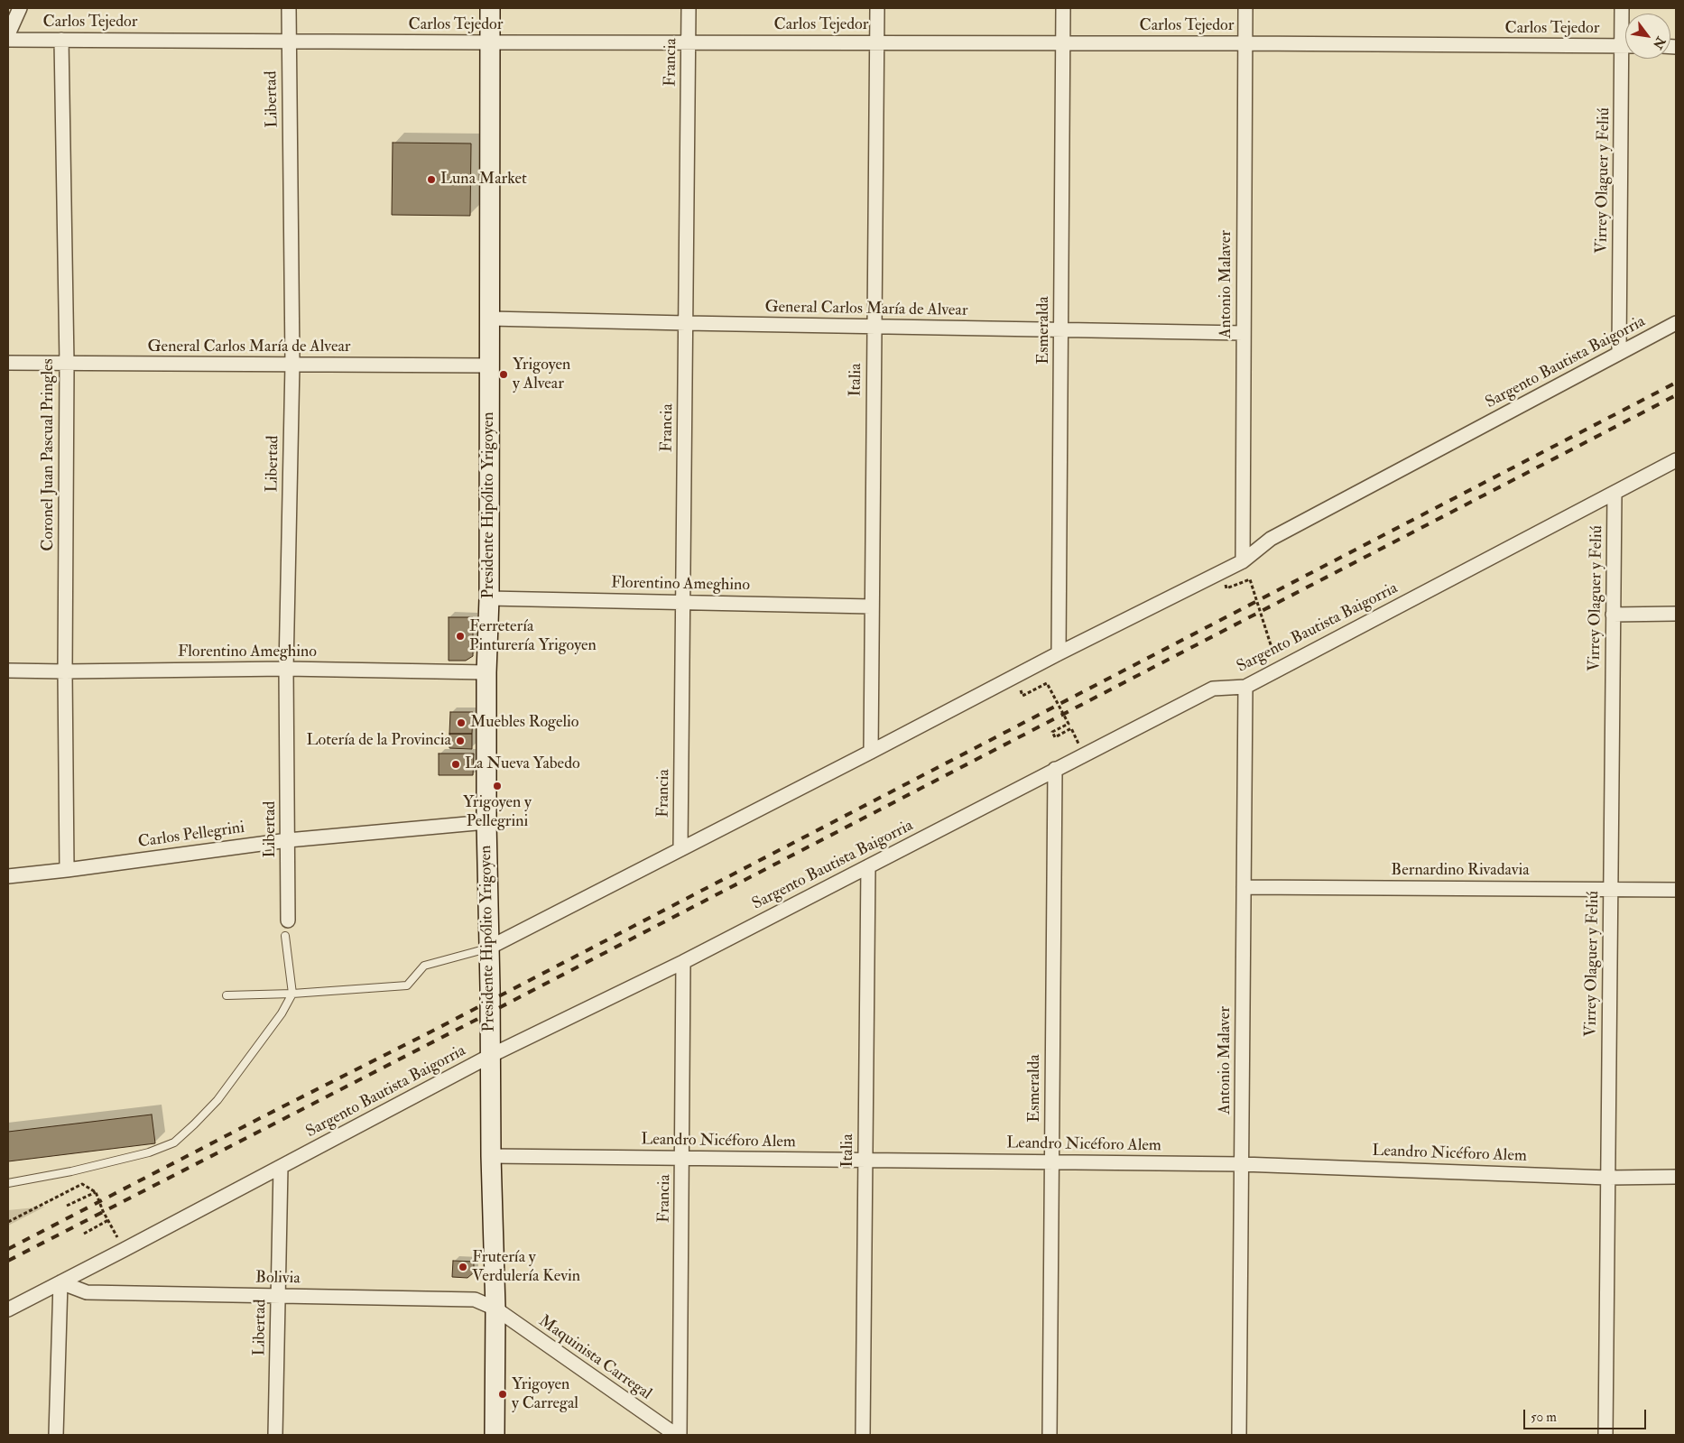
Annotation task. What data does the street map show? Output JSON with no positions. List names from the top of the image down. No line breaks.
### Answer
{"streets":{"street":["Carlos Tejedor","Francia","Libertad","Virrey Olaguer y Feliú","Antonio Malaver","General Carlos María de Alvear","Esmeralda","Sargento Bautista Baigorria","Italia","Coronel Juan Pascual Pringles","Presidente Hipólito Yrigoyen","Florentino Ameghino","Carlos Pellegrini","Bernardino Rivadavia","Leandro Nicéforo Alem","Bolivia","Maquinista Carregal"]},"crossings":[["Carlos Tejedor","Francia"],["Carlos Tejedor","Libertad"],["Carlos Tejedor","Antonio Malaver"],["Carlos Tejedor","Esmeralda"],["Carlos Tejedor","Italia"],["Carlos Tejedor","Coronel Juan Pascual Pringles"],["Carlos Tejedor","Presidente Hipólito Yrigoyen"],["Francia","General Carlos María de Alvear"],["Francia","Sargento Bautista Baigorria"],["Francia","Florentino Ameghino"],["Francia","Leandro Nicéforo Alem"],["Libertad","General Carlos María de Alvear"],["Libertad","Sargento Bautista Baigorria"],["Libertad","Florentino Ameghino"],["Libertad","Carlos Pellegrini"],["Libertad","Bolivia"],["Virrey Olaguer y Feliú","Sargento Bautista Baigorria"],["Virrey Olaguer y Feliú","Bernardino Rivadavia"],["Virrey Olaguer y Feliú","Leandro Nicéforo Alem"],["Antonio Malaver","General Carlos María de Alvear"],["Antonio Malaver","Sargento Bautista Baigorria"],["Antonio Malaver","Bernardino Rivadavia"],["Antonio Malaver","Leandro Nicéforo Alem"],["General Carlos María de Alvear","Esmeralda"],["General Carlos María de Alvear","Italia"],["General Carlos María de Alvear","Coronel Juan Pascual Pringles"],["General Carlos María de Alvear","Presidente Hipólito Yrigoyen"],["Esmeralda","Sargento Bautista Baigorria"],["Esmeralda","Leandro Nicéforo Alem"],["Sargento Bautista Baigorria","Italia"],["Sargento Bautista Baigorria","Presidente Hipólito Yrigoyen"],["Sargento Bautista Baigorria","Bolivia"],["Italia","Florentino Ameghino"],["Italia","Leandro Nicéforo Alem"],["Coronel Juan Pascual Pringles","Florentino Ameghino"],["Coronel Juan Pascual Pringles","Carlos Pellegrini"],["Presidente Hipólito Yrigoyen","Florentino Ameghino"],["Presidente Hipólito Yrigoyen","Carlos Pellegrini"],["Presidente Hipólito Yrigoyen","Leandro Nicéforo Alem"],["Presidente Hipólito Yrigoyen","Bolivia"],["Presidente Hipólito Yrigoyen","Maquinista Carregal"],["Bolivia","Maquinista Carregal"]],"places":["Luna Market","Yrigoyen y Alvear","Ferretería Pinturería Yrigoyen","Muebles Rogelio","Lotería de la Provincia","La Nueva Yabedo","Yrigoyen y Pellegrini","Frutería y Verdulería Kevin","Yrigoyen y Carregal"],"scale_bar":"50 m","north":"bottom right"}
